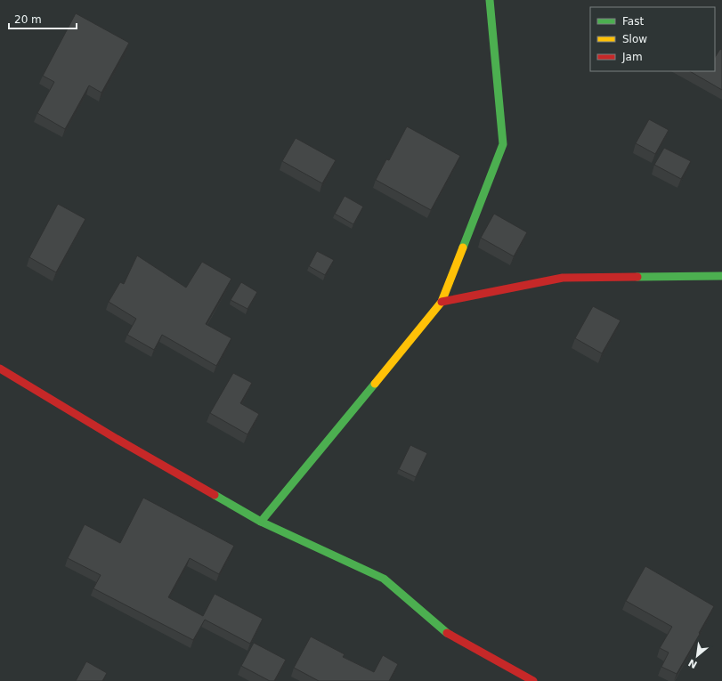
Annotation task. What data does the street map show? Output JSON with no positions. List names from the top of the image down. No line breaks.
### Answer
{"legend":["Fast","Slow","Jam"],"scale_bar":"20 m","north":"bottom left"}
